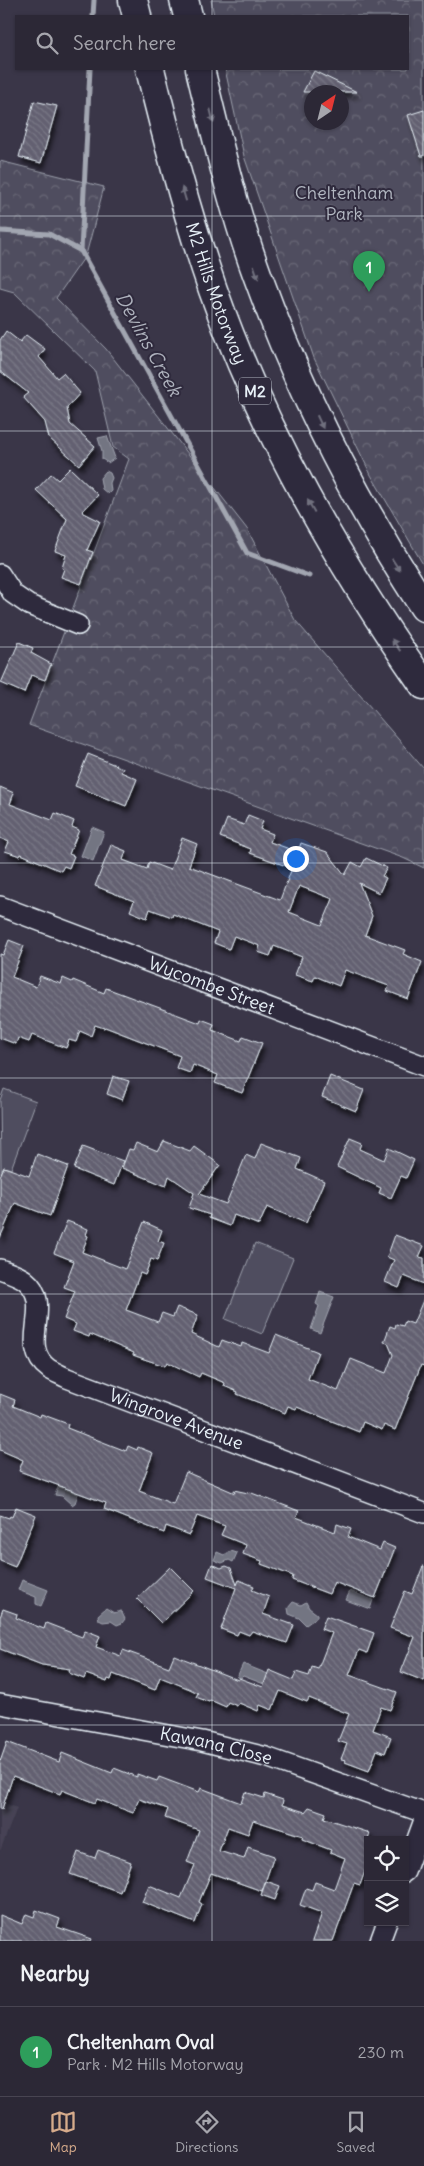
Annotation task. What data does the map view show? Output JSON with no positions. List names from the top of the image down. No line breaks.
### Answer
{"streets":{"highway":["M2 Hills Motorway","M2"],"street":["Wycombe Street","Wingrove Avenue","Kawana Close"]},"water":["Devlins Creek"],"parks":["Cheltenham Park"],"north":"top right","page":{"search":"Search here","pins":"1","heading":"Nearby","list":[{"mark":"1","name":"Cheltenham Oval","note":"Park · M2 Hills Motorway","value":"230 m"}],"nav":["Map","Directions","Saved"]}}
